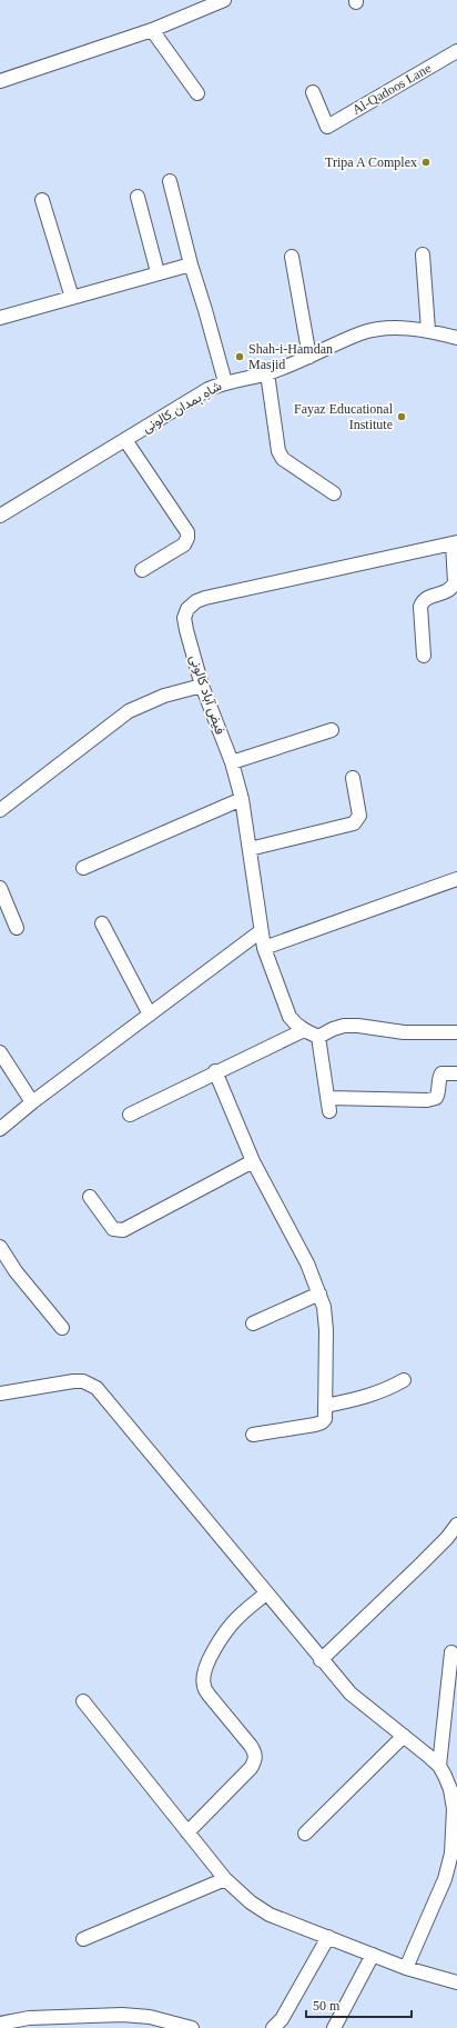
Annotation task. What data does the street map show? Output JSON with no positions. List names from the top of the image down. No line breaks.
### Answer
{"streets":{"street":["Al-Qadoos Lane","شاہِ ہمدان کالونی","فیض آباد کالونی"]},"places":["Tripa A Complex","Shah-i-Hamdan Masjid","Fayaz Educational Institute"],"scale_bar":"50 m"}
